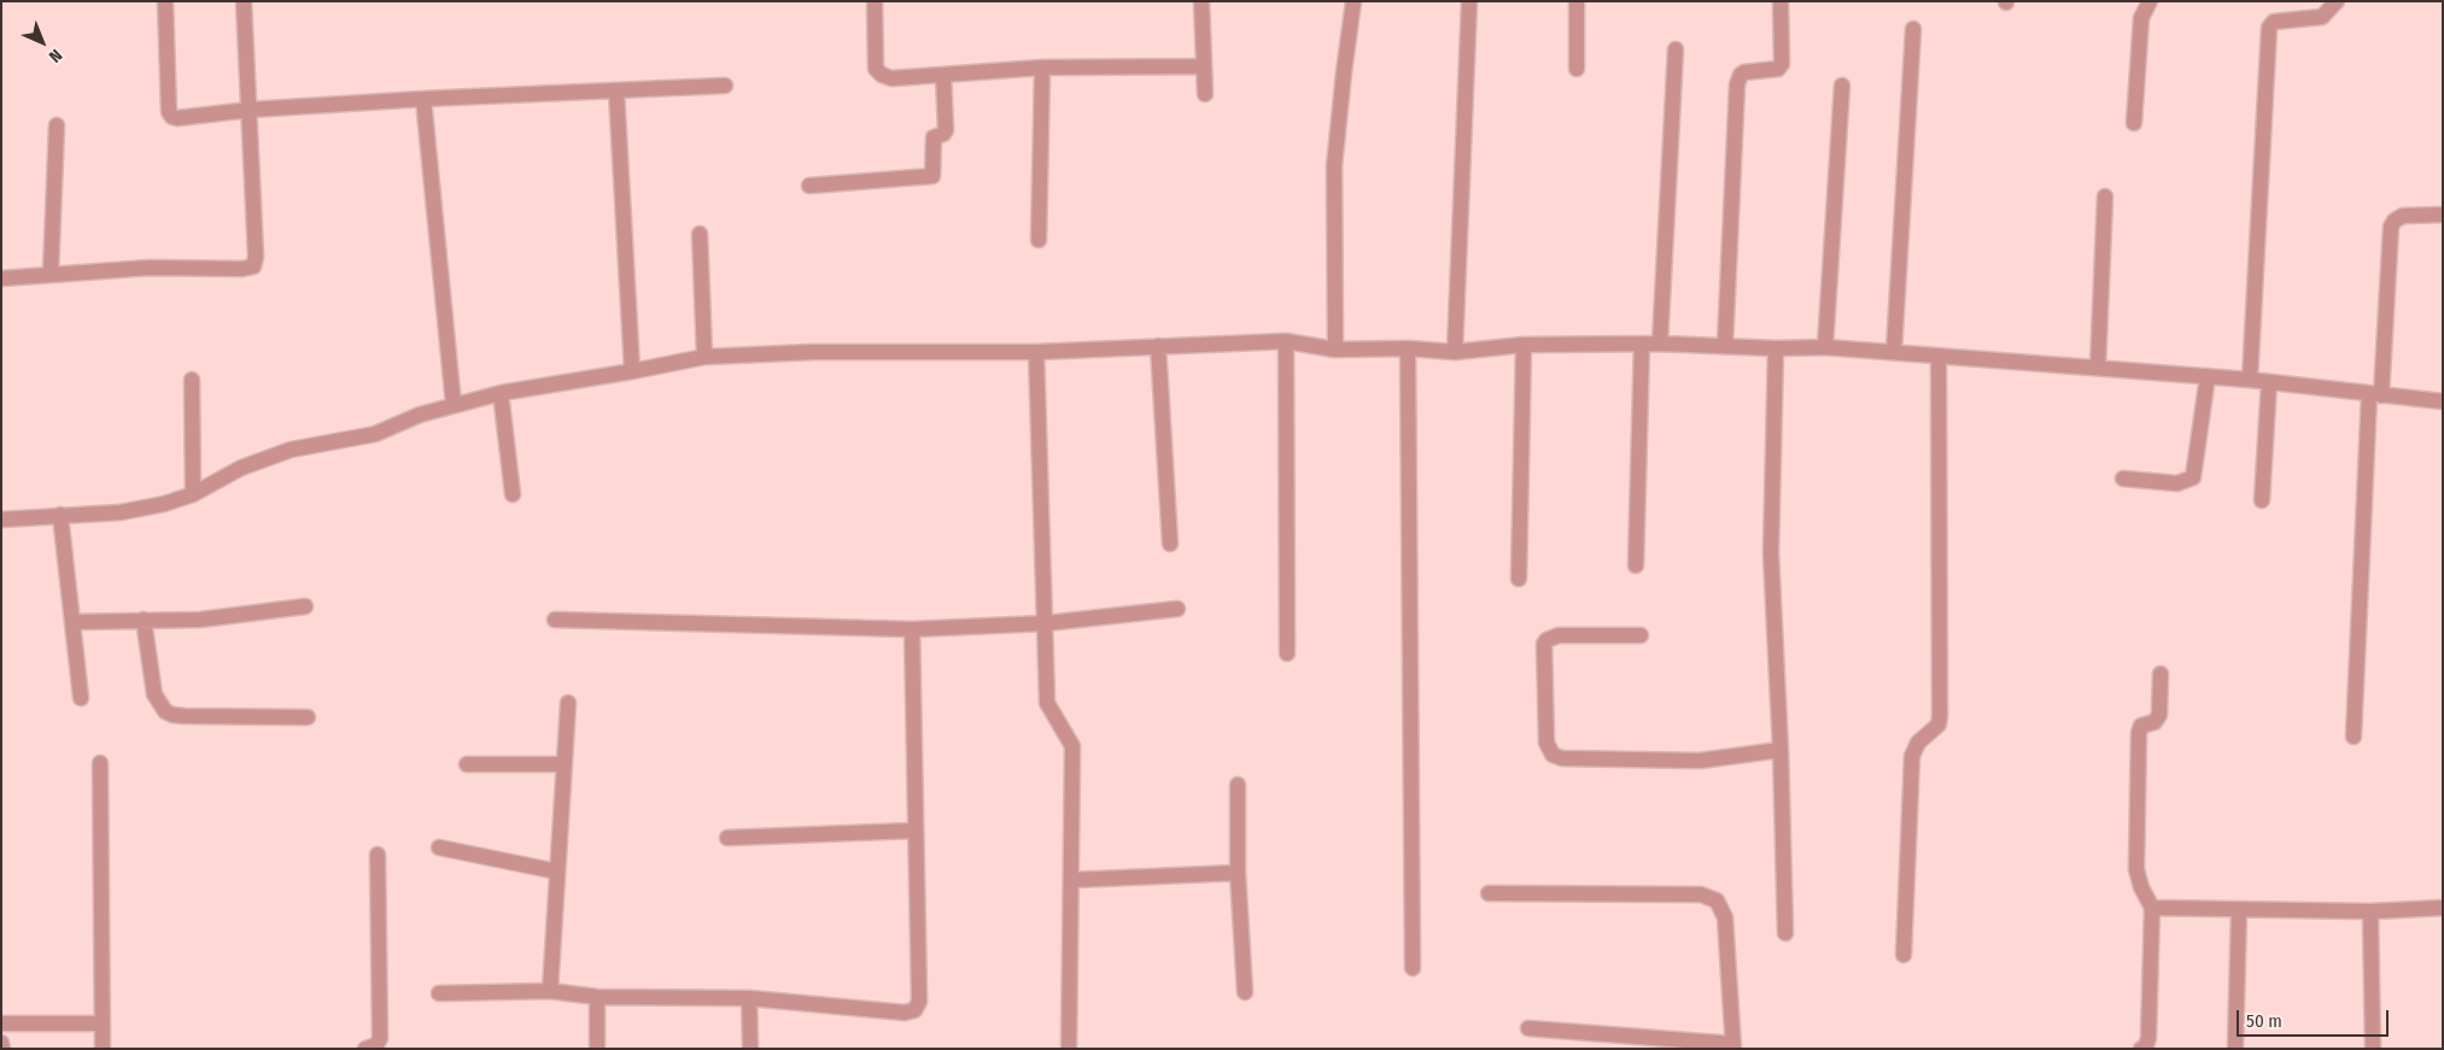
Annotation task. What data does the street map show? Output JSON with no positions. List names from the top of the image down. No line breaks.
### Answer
{"scale_bar":"50 m","north":"bottom right"}
